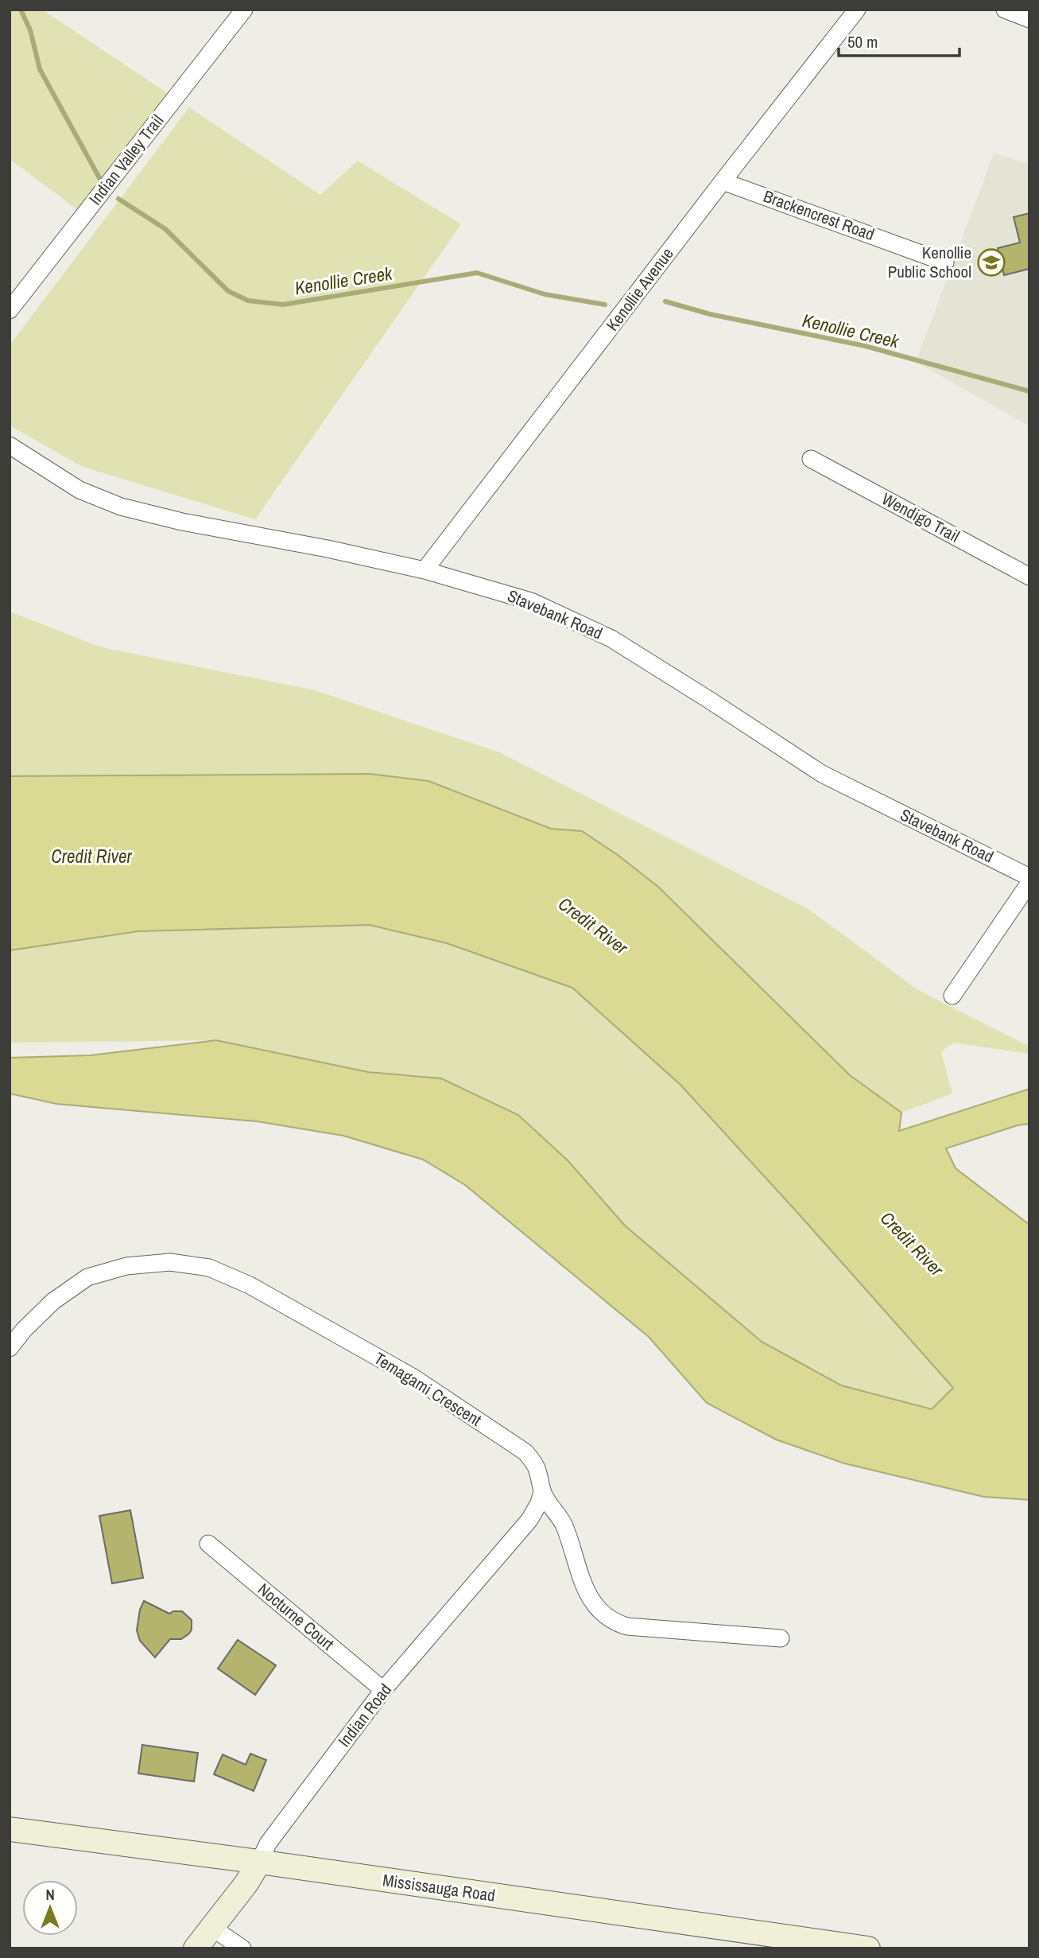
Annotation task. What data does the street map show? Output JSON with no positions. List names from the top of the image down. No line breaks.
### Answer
{"streets":{"main road":["Indian Road","Mississauga Road"],"street":["Indian Valley Trail","Brackencrest Road","Kenollie Avenue","Wendigo Trail","Stavebank Road","Temagami Crescent","Nocturne Court"]},"crossings":[["Brackencrest Road","Kenollie Avenue"],["Kenollie Avenue","Stavebank Road"],["Temagami Crescent","Indian Road"],["Nocturne Court","Indian Road"],["Indian Road","Mississauga Road"]],"water":["Kenollie Creek","Credit River"],"places":{"school or university":["Kenollie Public School"]},"scale_bar":"50 m","north":"top"}
